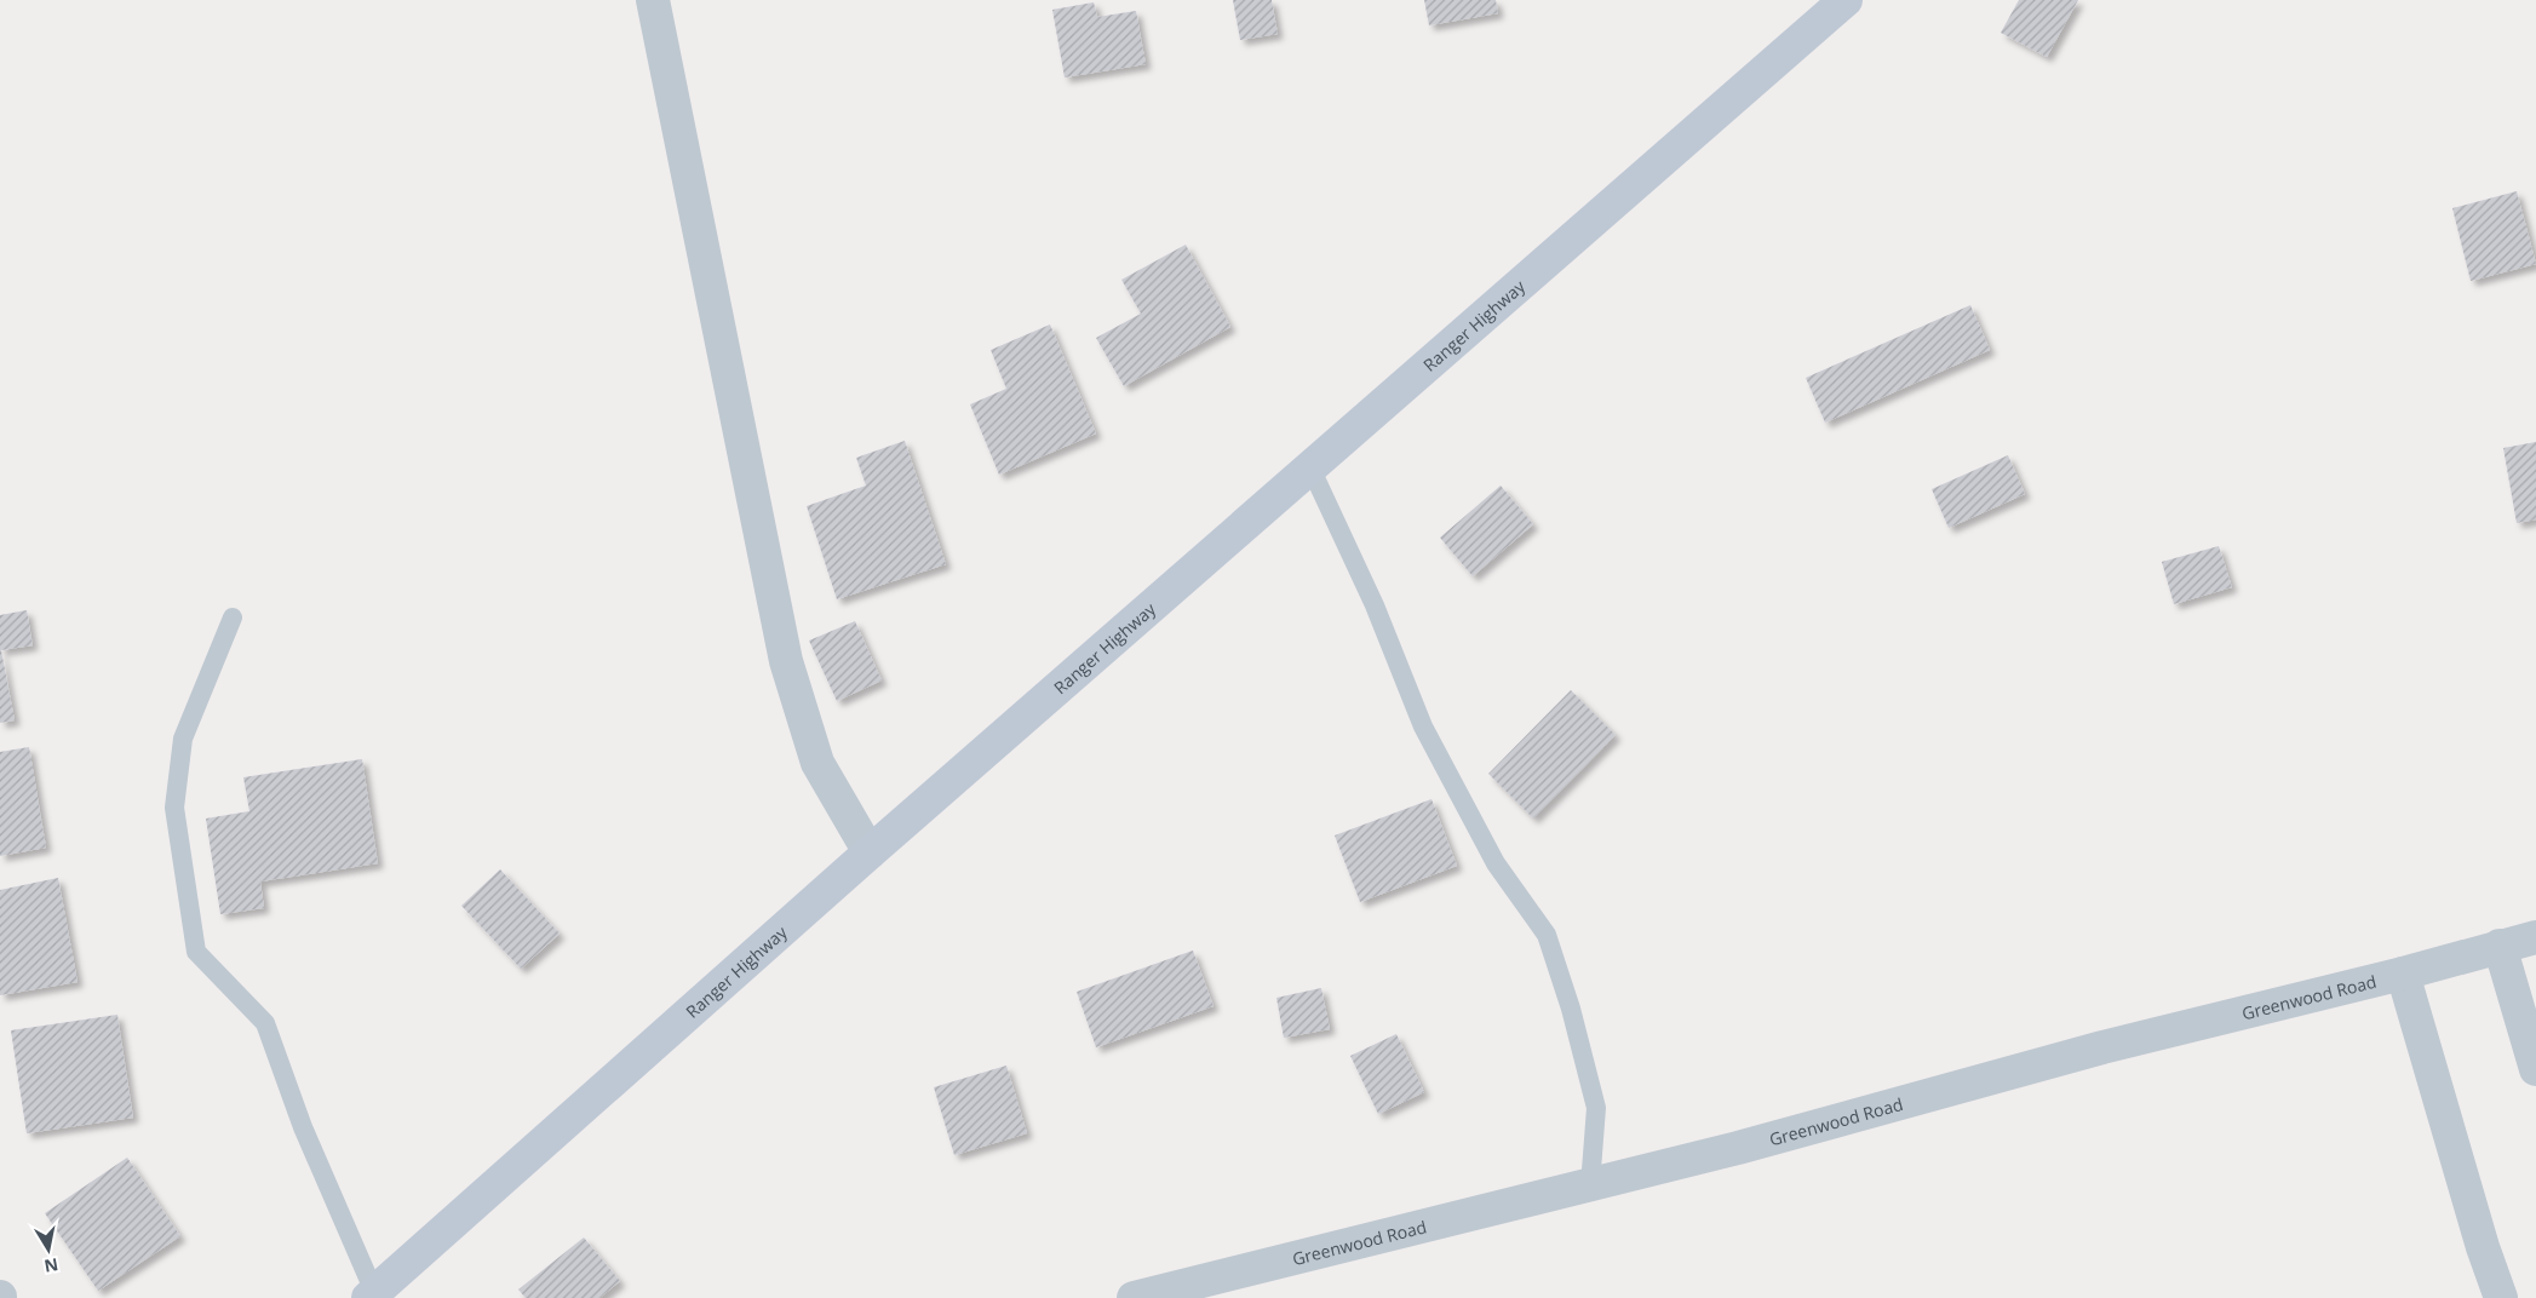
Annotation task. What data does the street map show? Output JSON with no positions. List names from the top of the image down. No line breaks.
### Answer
{"streets":{"main road":["Ranger Highway"],"street":["Greenwood Road"]},"north":"bottom"}
